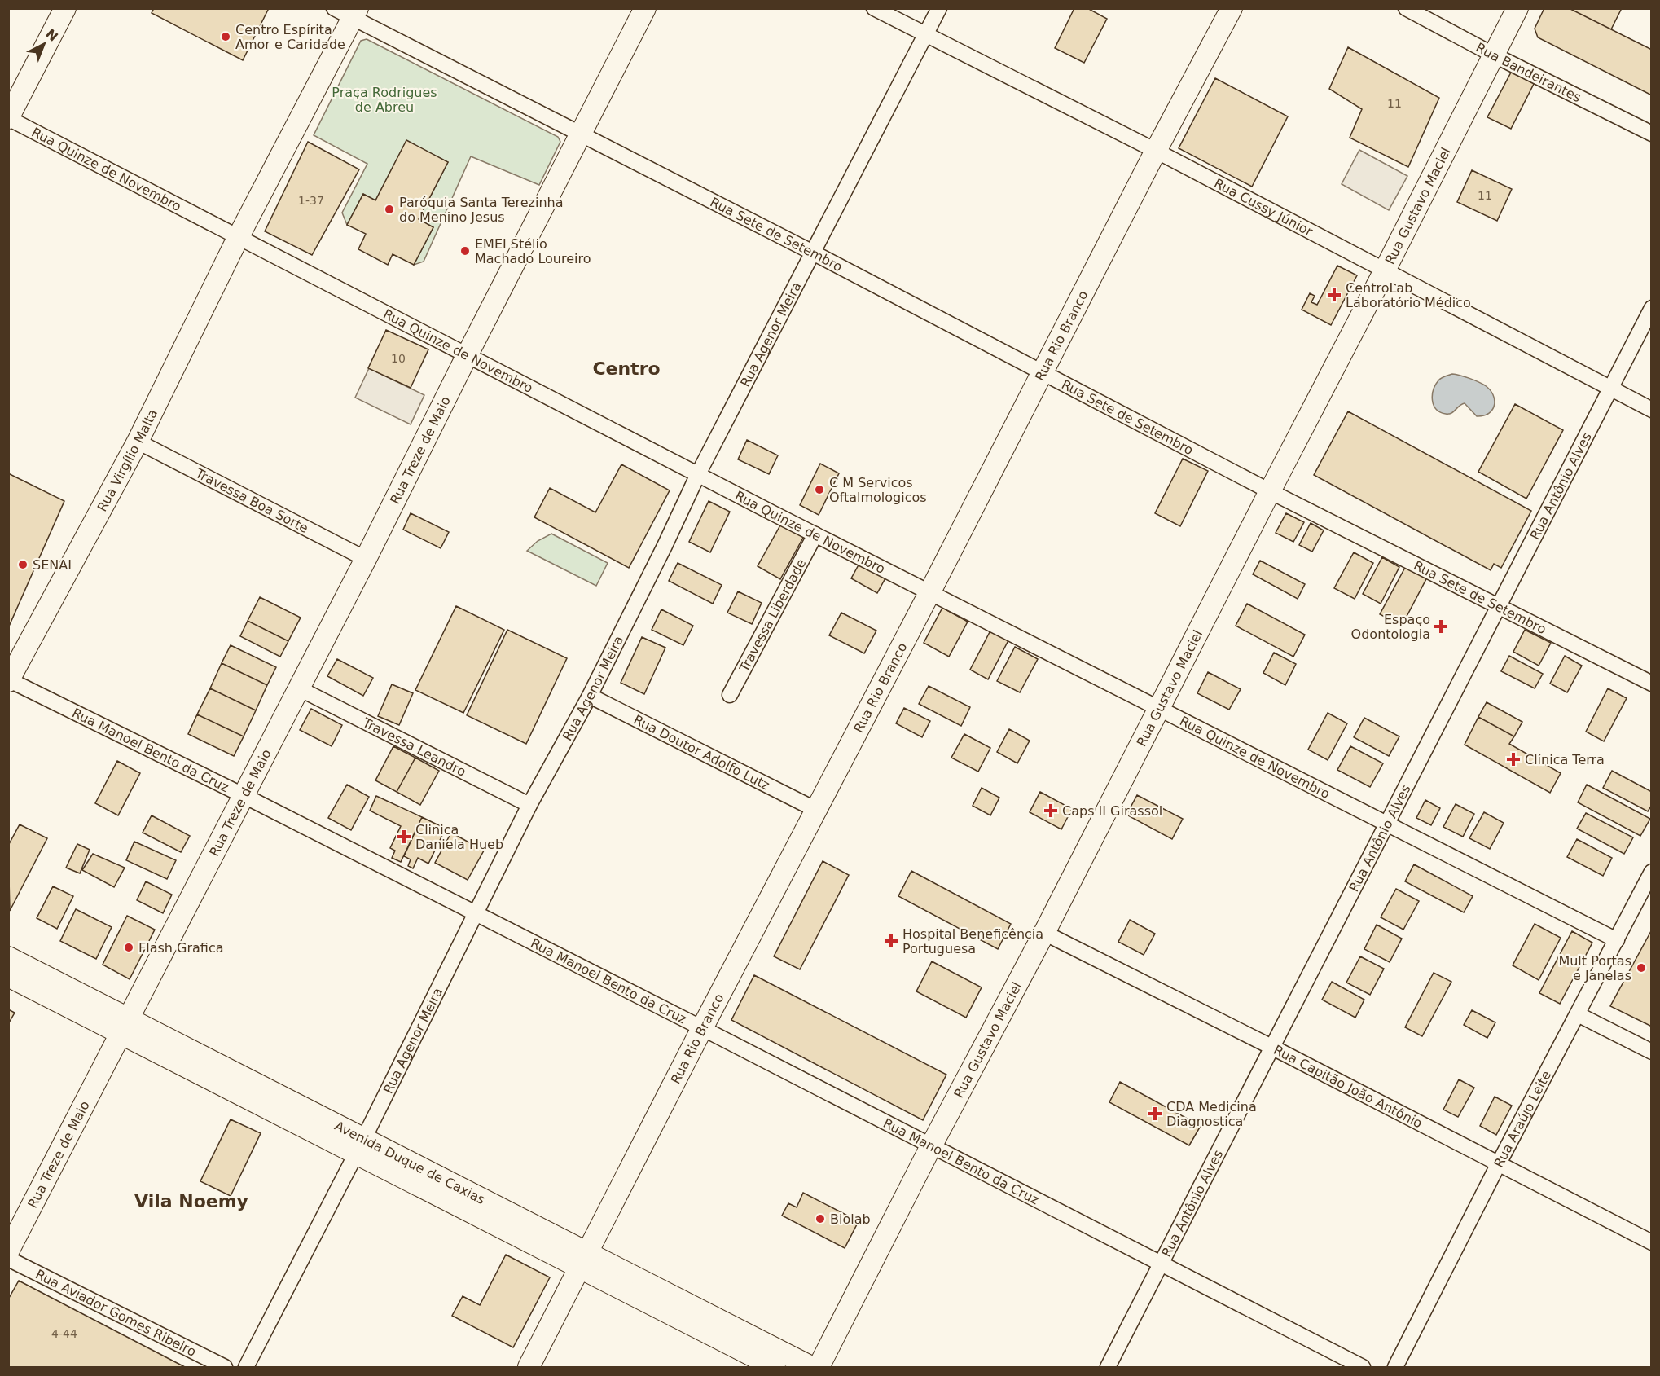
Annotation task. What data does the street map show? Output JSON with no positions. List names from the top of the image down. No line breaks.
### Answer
{"streets":{"street":["Rua Bandeirantes","Rua Quinze de Novembro","Rua Gustavo Maciel","Rua Cussy Júnior","Rua Sete de Setembro","Rua Agenor Meira","Rua Rio Branco","Rua Treze de Maio","Rua Virgílio Malta","Rua Antônio Alves","Travessa Boa Sorte","Travessa Liberdade","Travessa Leandro","Rua Manoel Bento da Cruz","Rua Doutor Adolfo Lutz","Rua Capitão João Antônio","Rua Araújo Leite","Avenida Duque de Caxias","Rua Aviador Gomes Ribeiro"]},"crossings":[["Rua Bandeirantes","Rua Gustavo Maciel"],["Rua Quinze de Novembro","Rua Gustavo Maciel"],["Rua Quinze de Novembro","Rua Agenor Meira"],["Rua Quinze de Novembro","Rua Rio Branco"],["Rua Quinze de Novembro","Rua Treze de Maio"],["Rua Quinze de Novembro","Rua Virgílio Malta"],["Rua Quinze de Novembro","Rua Antônio Alves"],["Rua Quinze de Novembro","Travessa Liberdade"],["Rua Quinze de Novembro","Rua Araújo Leite"],["Rua Gustavo Maciel","Rua Cussy Júnior"],["Rua Gustavo Maciel","Rua Sete de Setembro"],["Rua Gustavo Maciel","Rua Manoel Bento da Cruz"],["Rua Gustavo Maciel","Rua Capitão João Antônio"],["Rua Cussy Júnior","Rua Agenor Meira"],["Rua Cussy Júnior","Rua Rio Branco"],["Rua Cussy Júnior","Rua Antônio Alves"],["Rua Sete de Setembro","Rua Agenor Meira"],["Rua Sete de Setembro","Rua Rio Branco"],["Rua Sete de Setembro","Rua Antônio Alves"],["Rua Agenor Meira","Travessa Leandro"],["Rua Agenor Meira","Rua Manoel Bento da Cruz"],["Rua Agenor Meira","Rua Doutor Adolfo Lutz"],["Rua Agenor Meira","Avenida Duque de Caxias"],["Rua Rio Branco","Rua Manoel Bento da Cruz"],["Rua Rio Branco","Rua Doutor Adolfo Lutz"],["Rua Rio Branco","Avenida Duque de Caxias"],["Rua Treze de Maio","Travessa Boa Sorte"],["Rua Treze de Maio","Travessa Leandro"],["Rua Treze de Maio","Rua Manoel Bento da Cruz"],["Rua Treze de Maio","Avenida Duque de Caxias"],["Rua Virgílio Malta","Travessa Boa Sorte"],["Rua Virgílio Malta","Rua Manoel Bento da Cruz"],["Rua Antônio Alves","Rua Manoel Bento da Cruz"],["Rua Antônio Alves","Rua Capitão João Antônio"],["Rua Capitão João Antônio","Rua Araújo Leite"]],"districts":["Centro","Vila Noemy"],"parks":["Praça Rodrigues de Abreu"],"places":{"other":["Centro Espírita Amor e Caridade","Paróquia Santa Terezinha do Menino Jesus","EMEI Stélio Machado Loureiro","C M Servicos Oftalmologicos","SENAI","Flash Grafica","Mult Portas e Janelas","Biolab"],"health":["CentroLab Laboratório Médico","Espaço Odontologia","Clínica Terra","Caps II Girassol","Clinica Daniela Hueb","Hospital Beneficência Portuguesa","CDA Medicina Diagnostica"]},"house_numbers":["11","11","1-37","10","4-44"],"north":"top right"}
